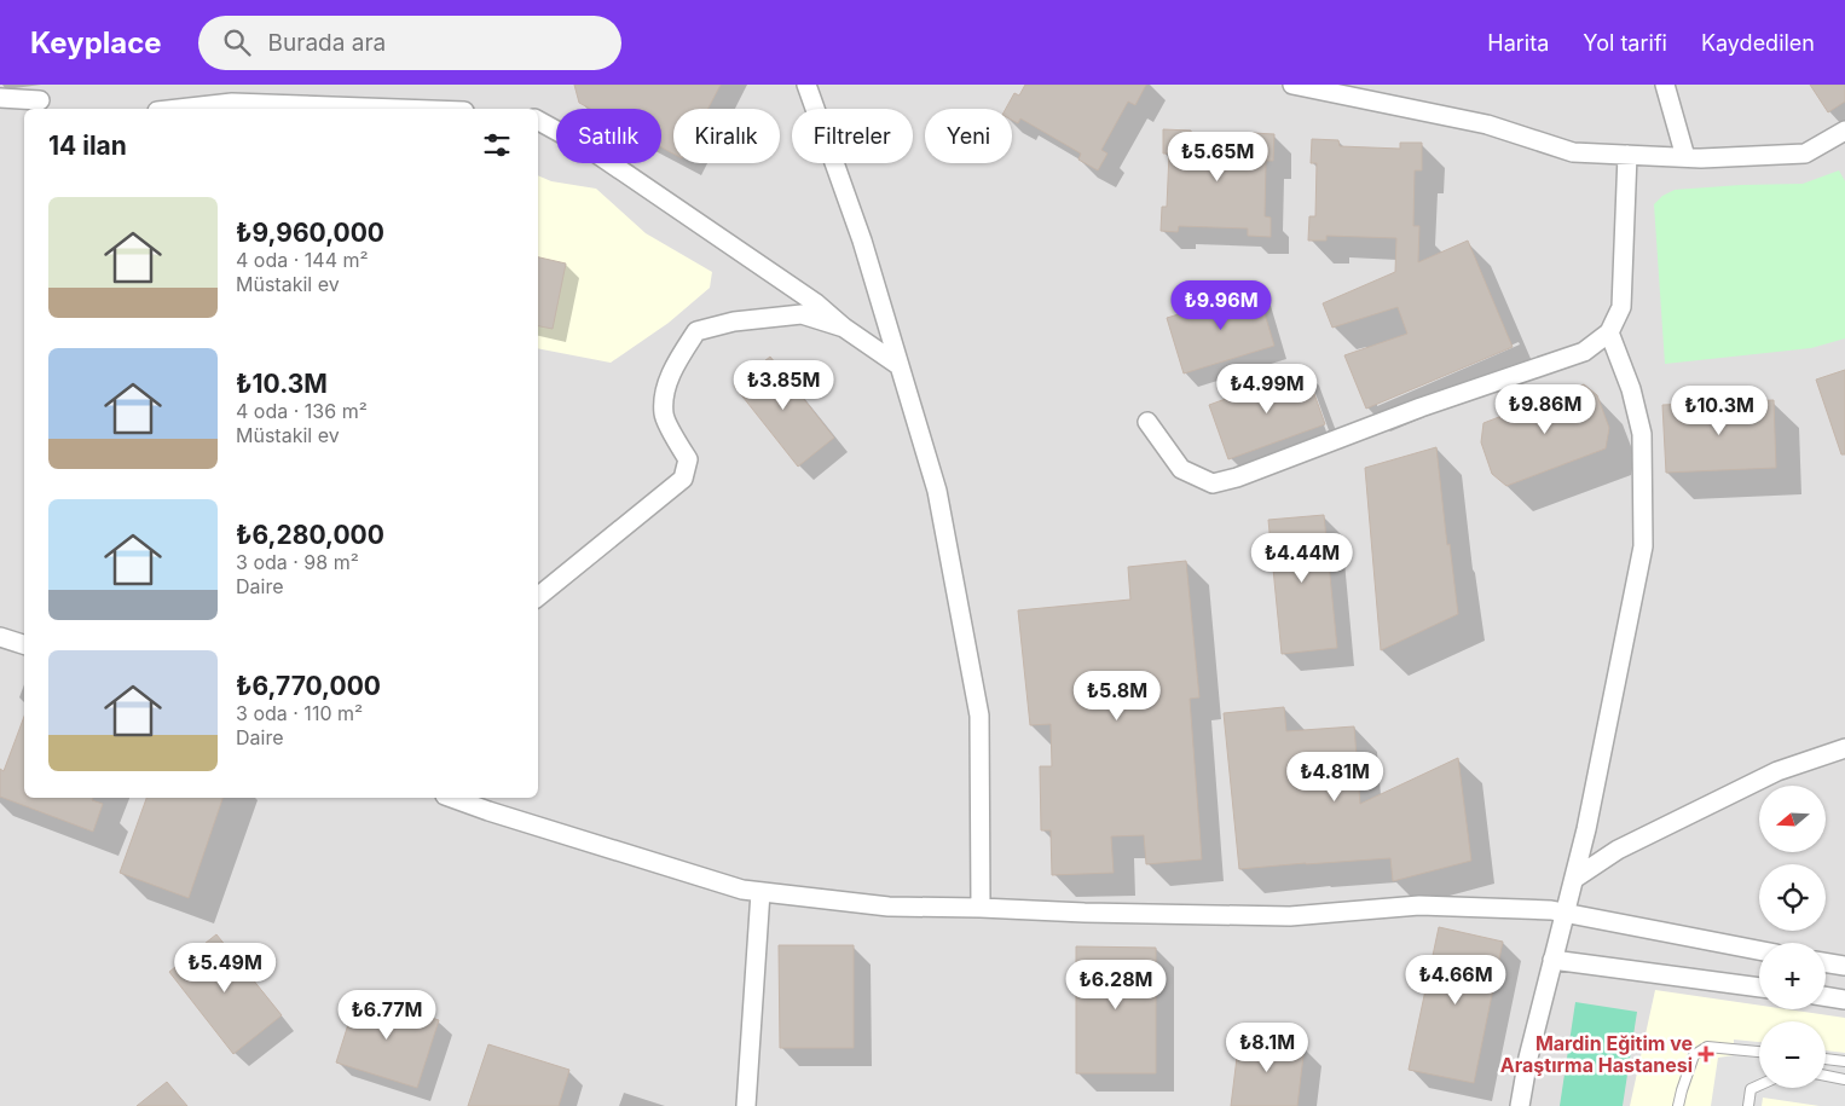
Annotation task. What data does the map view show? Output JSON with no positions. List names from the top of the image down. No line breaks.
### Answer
{"places":{"health":["Mardin Eğitim ve Araştırma Hastanesi"]},"north":"left","page":{"header":"Keyplace","search":"Burada ara","nav":["Harita","Yol tarifi","Kaydedilen"],"chip":["Satılık","Kiralık","Filtreler","Yeni"],"heading":"14 ilan","price":["₺5.65M","₺9.96M","₺3.85M","₺4.99M","₺9.86M","₺10.3M","₺4.44M","₺5.8M","₺4.81M","₺5.49M","₺4.66M","₺6.28M","₺6.77M","₺8.1M"],"list":[{"name":"₺9,960,000","note":"4 oda · 144 m² · Müstakil ev"},{"name":"₺10.3M","note":"4 oda · 136 m² · Müstakil ev"},{"name":"₺6,280,000","note":"3 oda · 98 m² · Daire"},{"name":"₺6,770,000","note":"3 oda · 110 m² · Daire"}],"map_buttons":["+","−"]}}
